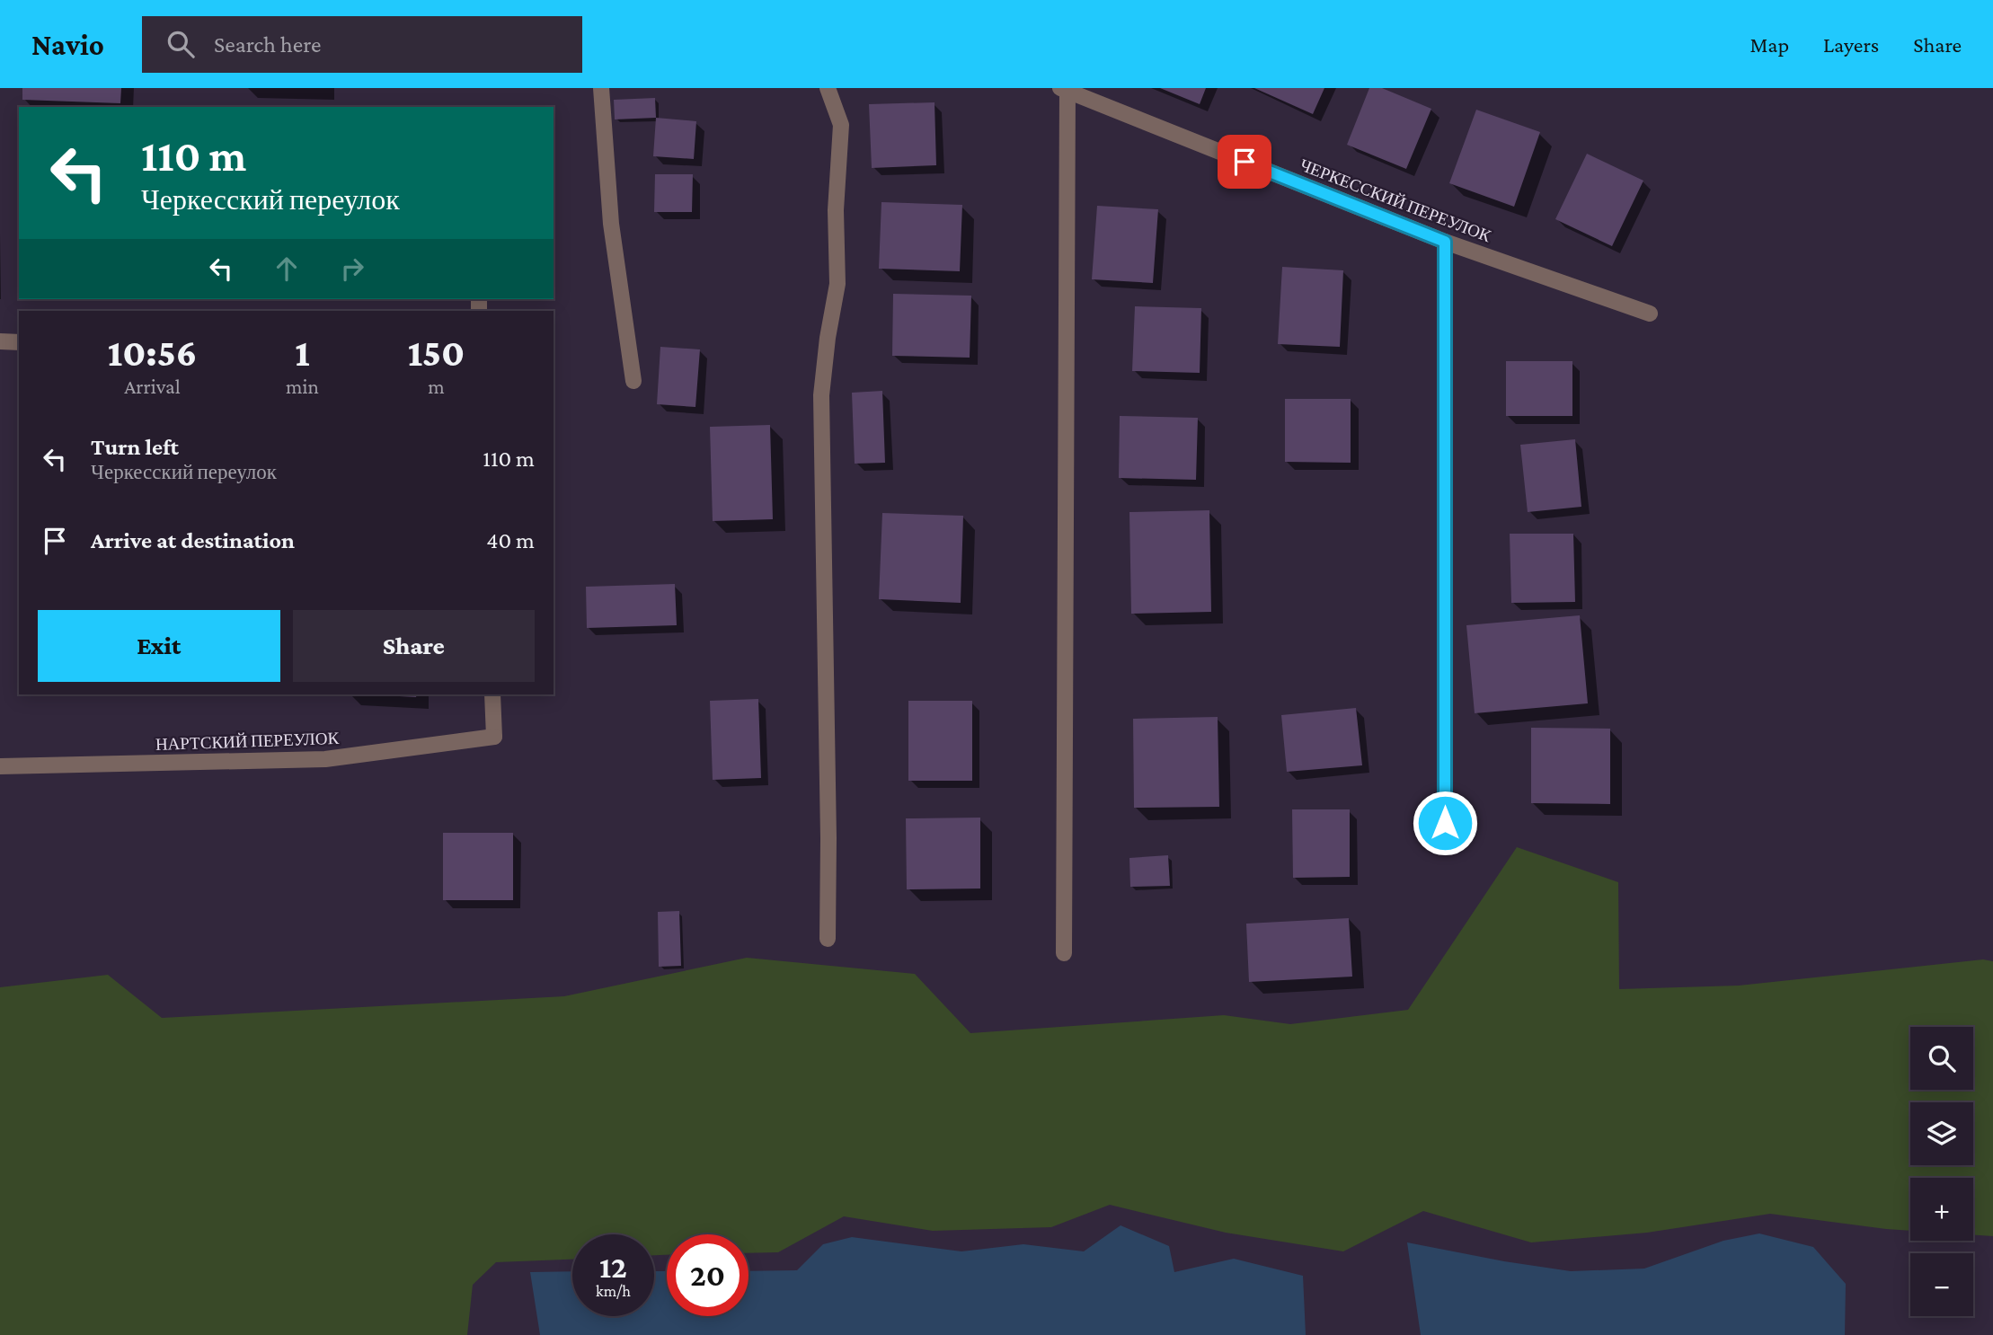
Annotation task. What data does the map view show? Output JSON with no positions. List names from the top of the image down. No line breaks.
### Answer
{"streets":{"street":["ЧЕРКЕССКИЙ ПЕРЕУЛОК","НАРТСКИЙ ПЕРЕУЛОК"]},"page":{"header":"Navio","search":"Search here","nav":["Map","Layers","Share"],"turn":["110 m","Черкесский переулок"],"eta":["10:56","Arrival","1","min","150","m"],"list":[{"name":"Turn left","note":"Черкесский переулок","value":"110 m"},{"name":"Arrive at destination","value":"40 m"}],"buttons":["Exit","Share"],"map_buttons":["+","−"],"speed":"12 km/h","limit":"20"}}
